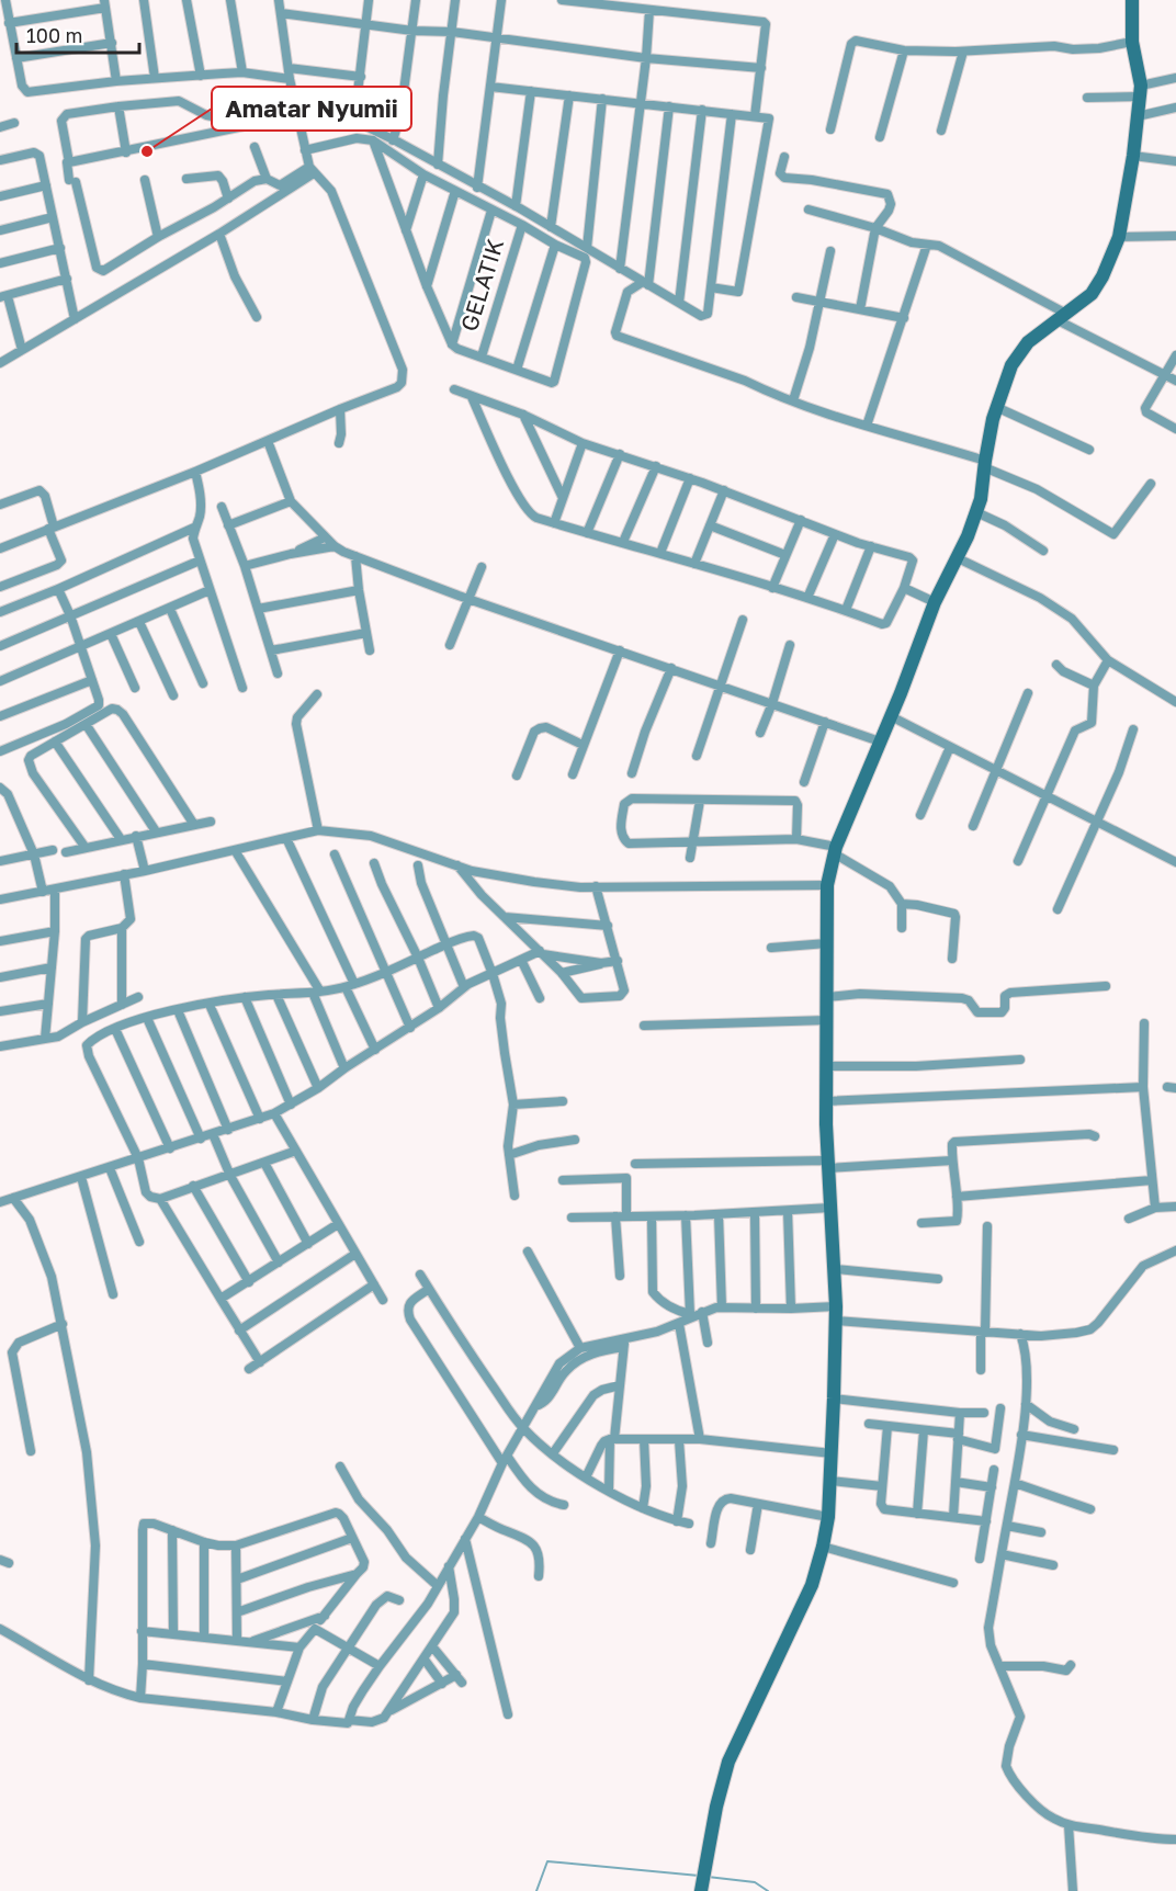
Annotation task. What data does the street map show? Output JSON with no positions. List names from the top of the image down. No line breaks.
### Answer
{"streets":{"street":["GELATIK"]},"places":["Amatar Nyumii"],"scale_bar":"100 m"}
